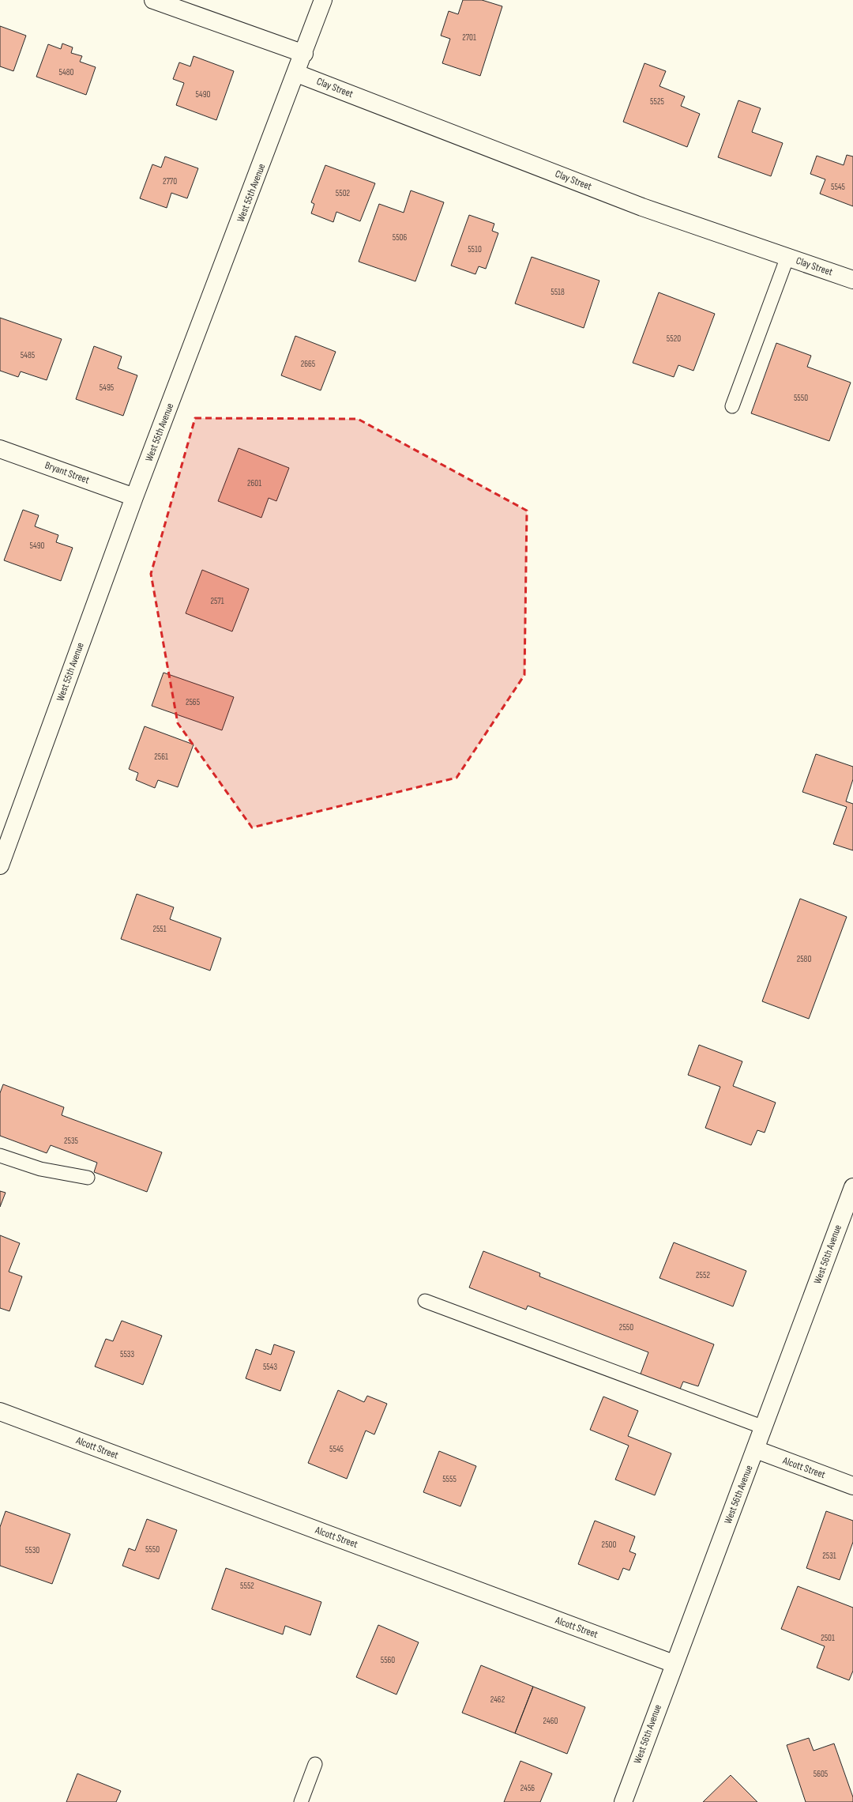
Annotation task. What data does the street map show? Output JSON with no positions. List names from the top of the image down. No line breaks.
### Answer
{"streets":{"street":["Clay Street","West 55th Avenue","Bryant Street","West 56th Avenue","Alcott Street"]},"crossings":[["Clay Street","West 55th Avenue"],["West 55th Avenue","Bryant Street"],["West 56th Avenue","Alcott Street"]],"house_numbers":["2701","5480","5490","5525","2770","5545","5502","5506","5510","5518","5520","5485","2665","5495","5550","2601","5490","2571","2565","2561","2551","2580","2535","2552","2550","5533","5543","5545","5555","2500","5550","5530","2531","5552","2501","5560","2462","2460","5605","2456"]}
